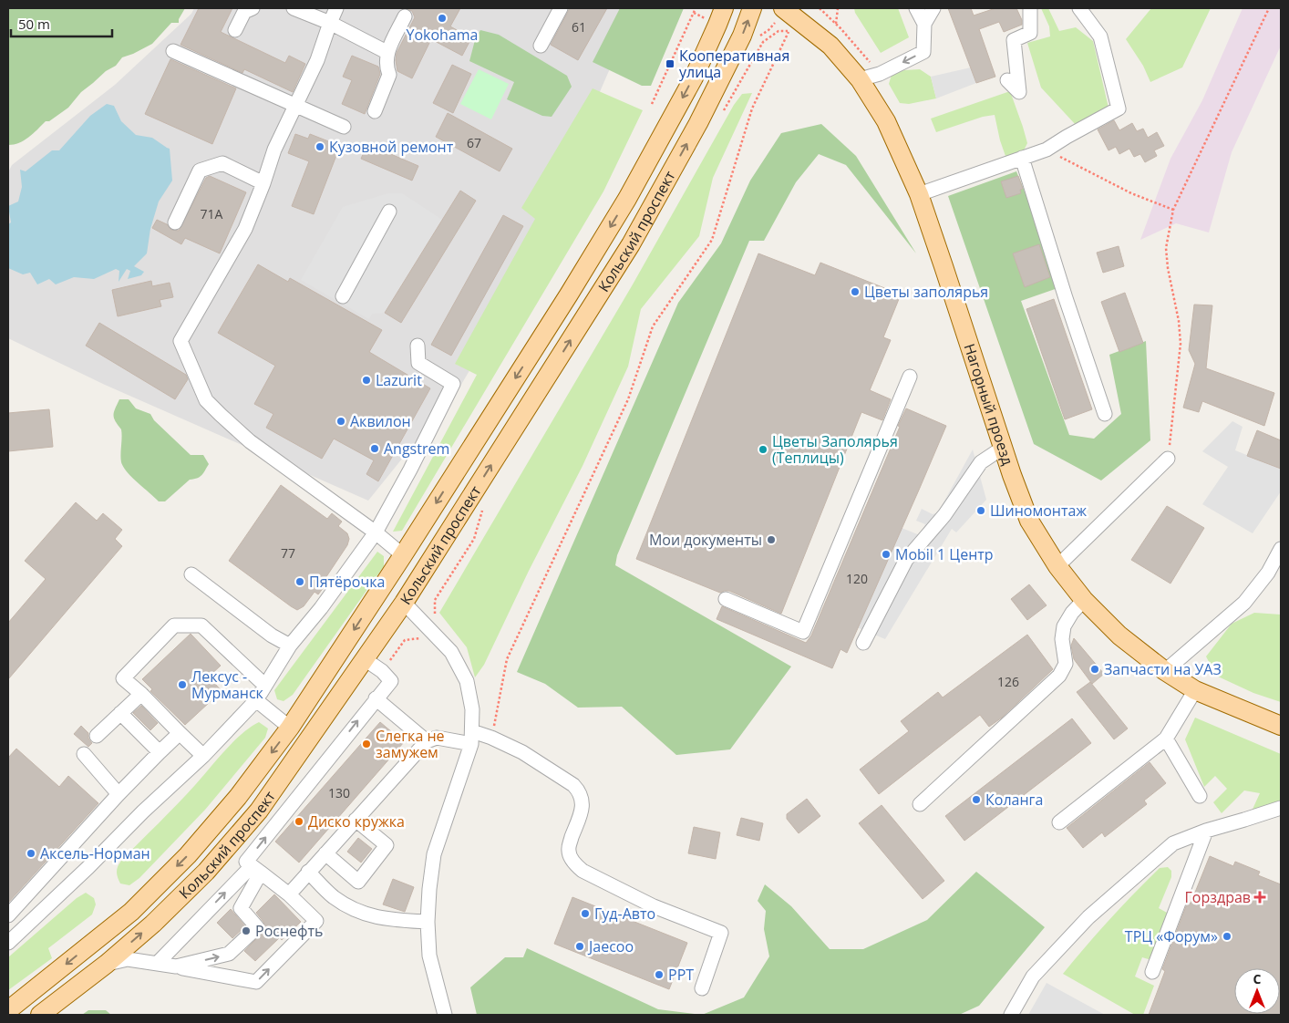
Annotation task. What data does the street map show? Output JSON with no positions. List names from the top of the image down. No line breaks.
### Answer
{"streets":{"main road":["Кольский проспект","Нагорный проезд"]},"places":{"other":["Yokohama","Кузовной ремонт","Цветы заполярья","Lazurit","Аквилон","Angstrem","Цветы Заполярья (Теплицы)","Шиномонтаж","Мои документы","Mobil 1 Центр","Пятёрочка","Запчасти на УАЗ","Лексус - Мурманск","Слегка не замужем","Коланга","Диско кружка","Аксель-Норман","Гуд-Авто","Роснефть","ТРЦ «Форум»","Jaecoo","РРТ"],"transit":["Кооперативная улица"],"health":["Горздрав"]},"house_numbers":["61","67","71А","77","120","126","130"],"scale_bar":"50 m","north":"top"}
